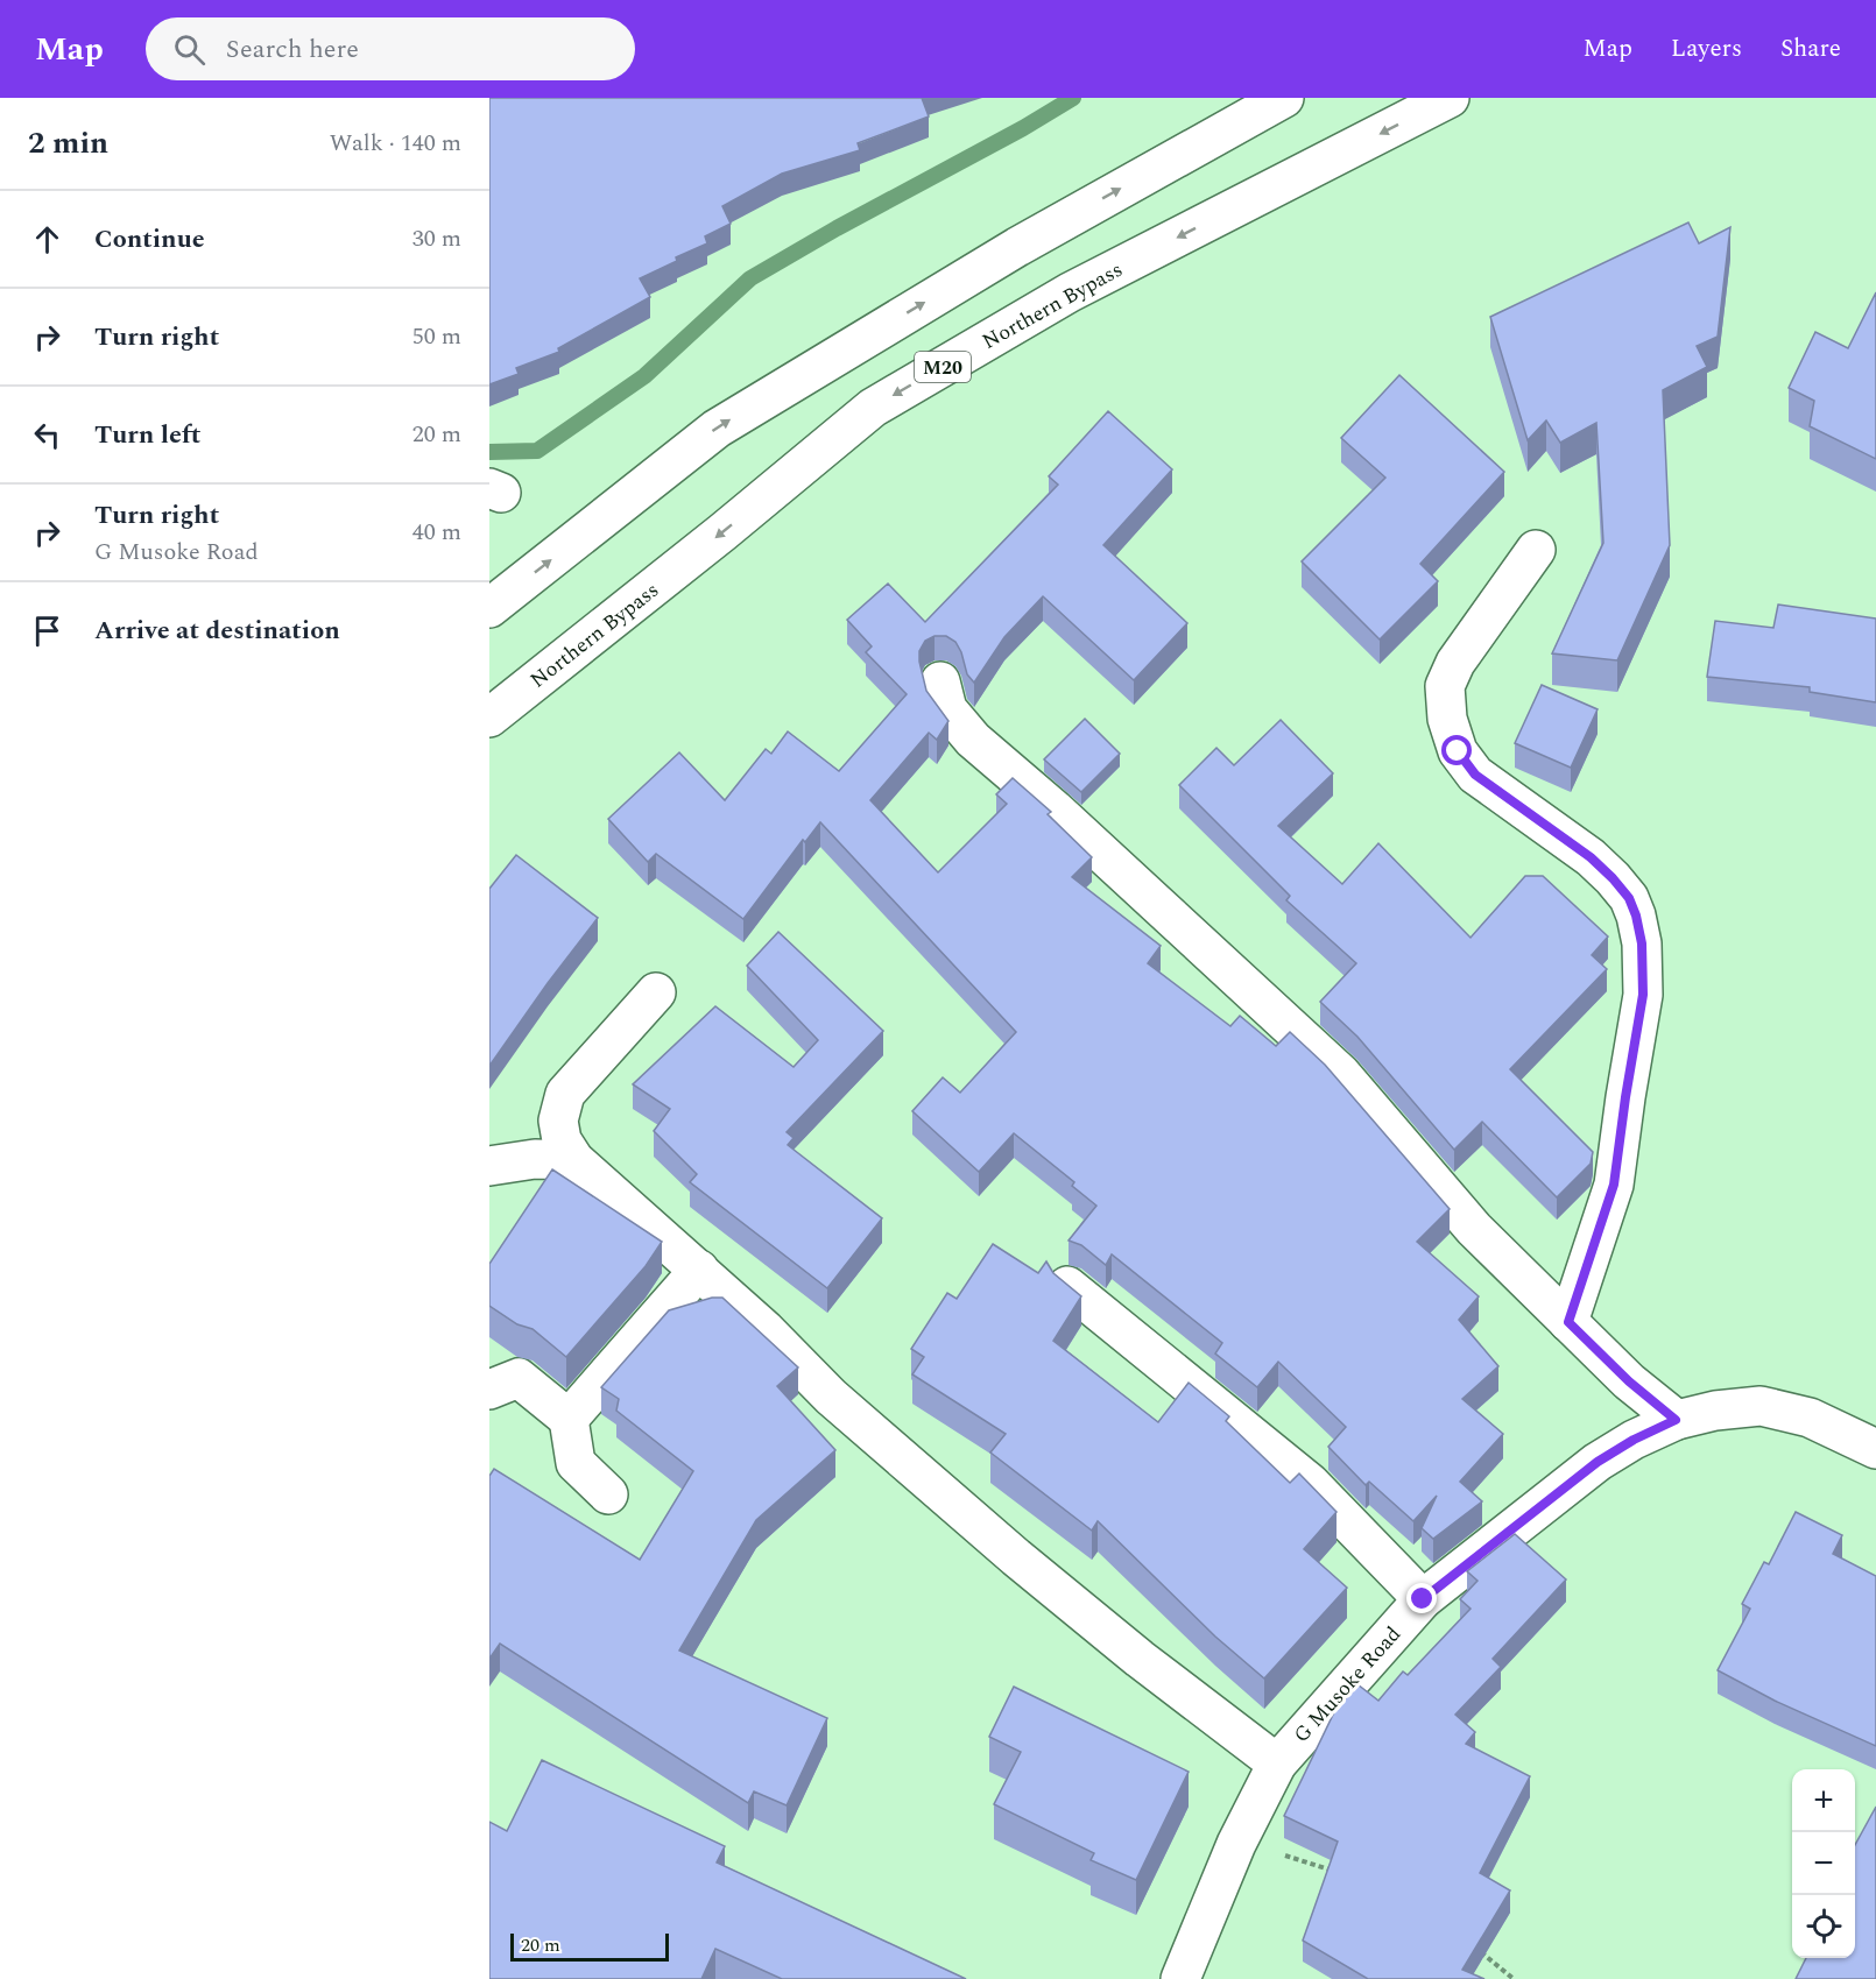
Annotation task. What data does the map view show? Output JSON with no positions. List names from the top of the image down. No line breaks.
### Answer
{"streets":{"main road":["Northern Bypass","M20","G Musoke Road"]},"scale_bar":"20 m","page":{"header":"Map","search":"Search here","nav":["Map","Layers","Share"],"heading":["2 min","Walk · 140 m"],"list":[["Continue","30 m"],["Turn right","50 m"],["Turn left","20 m"],["Turn right","G Musoke Road","40 m"],"Arrive at destination"],"map_buttons":["+","−"],"scale":"20 m"}}
